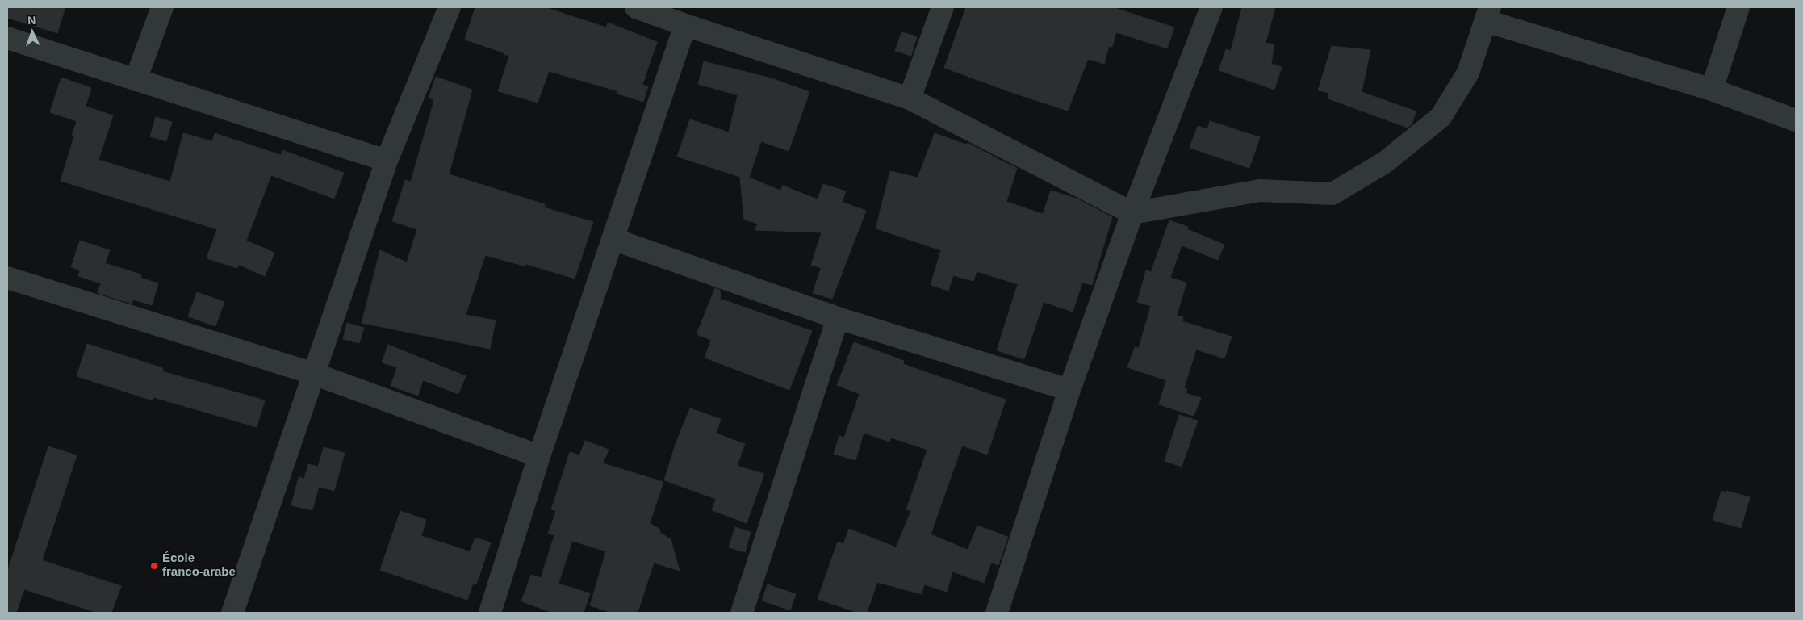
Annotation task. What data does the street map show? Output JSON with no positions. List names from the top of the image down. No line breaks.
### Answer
{"places":["École franco-arabe"],"north":"top"}
